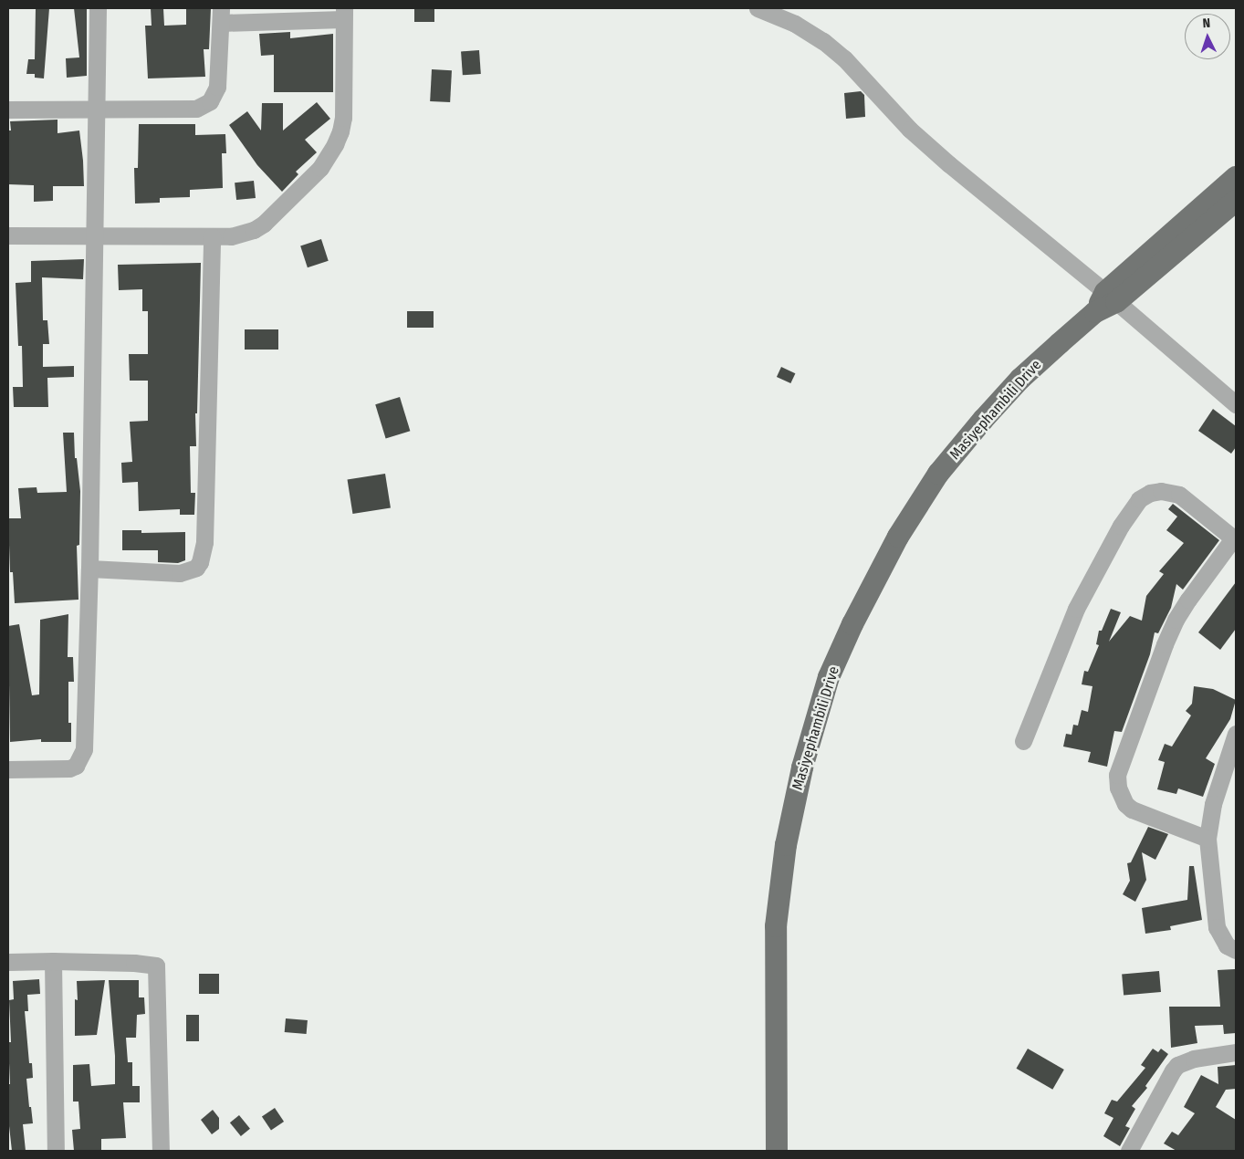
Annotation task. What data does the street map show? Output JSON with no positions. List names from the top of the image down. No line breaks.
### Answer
{"streets":{"main road":["Masiyephambili Drive"]},"north":"top"}
